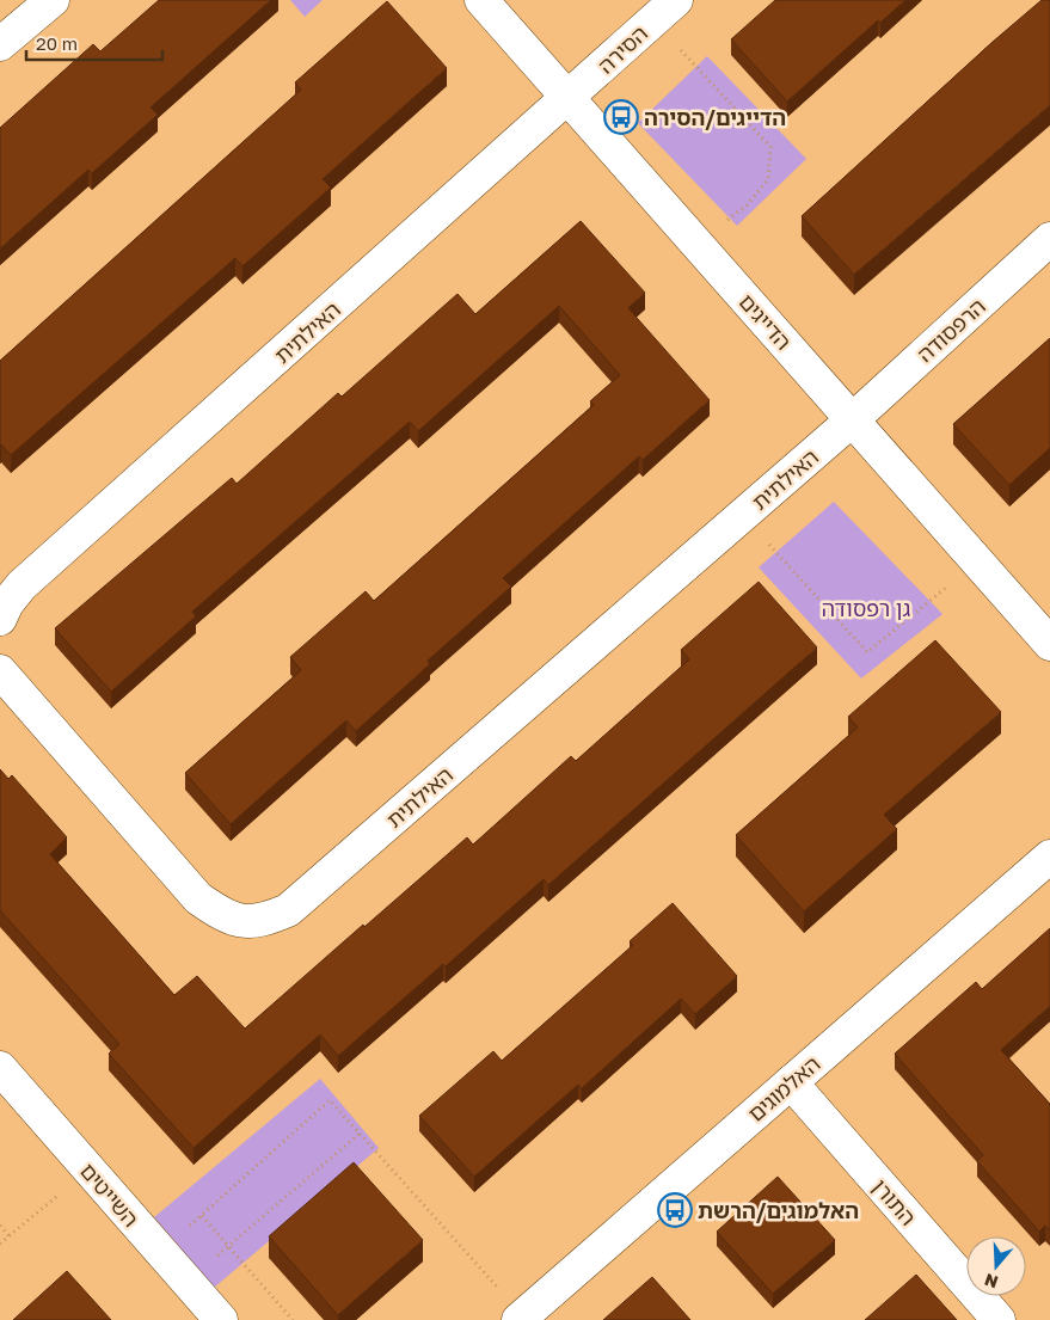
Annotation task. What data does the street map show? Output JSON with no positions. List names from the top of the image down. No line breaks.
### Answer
{"streets":{"street":["הסירה","הדייגים","הרפסודה","האילתית","האלמוגים","השייטים","התורן"]},"crossings":[["הסירה","הדייגים"],["הסירה","האילתית"],["הדייגים","הרפסודה"],["הדייגים","האילתית"],["הרפסודה","האילתית"],["האלמוגים","התורן"]],"parks":["גן רפסודה"],"places":{"bus stop":["הדייגים/הסירה","האלמוגים/הרשת"]},"scale_bar":"20 m","north":"bottom"}
